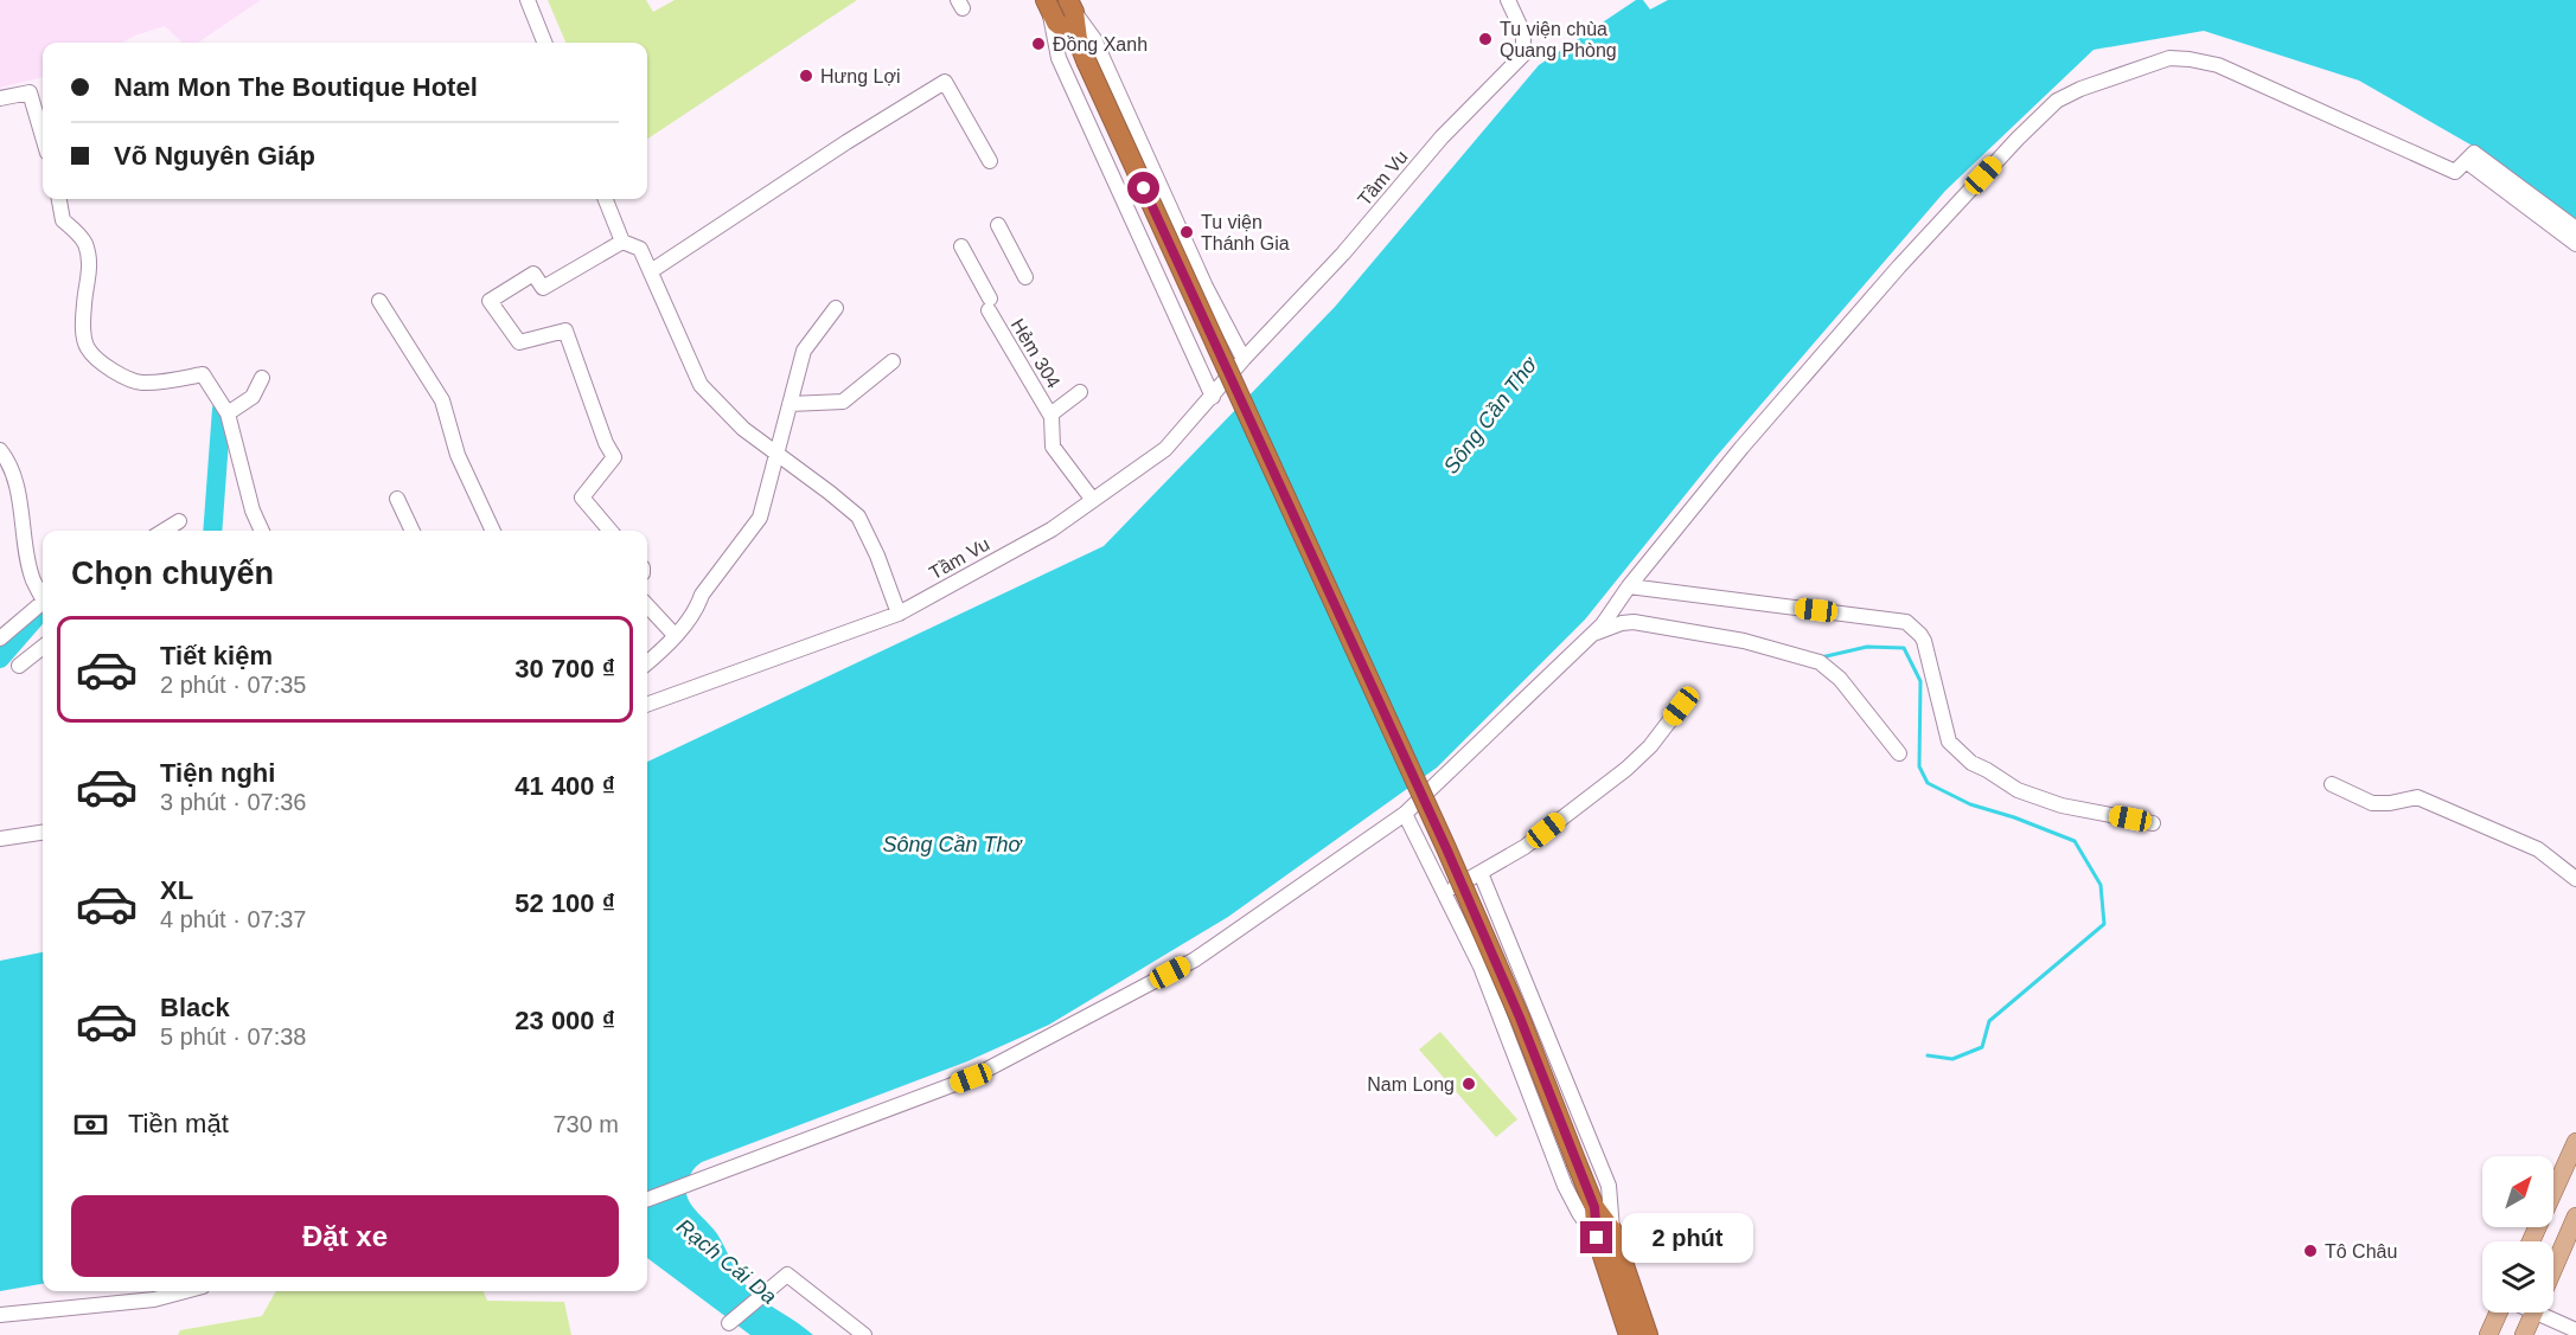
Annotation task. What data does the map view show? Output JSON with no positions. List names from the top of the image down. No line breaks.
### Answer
{"streets":{"street":["Tầm Vu","Hẻm 304"]},"crossings":[["Tầm Vu","Hẻm 304"]],"water":["Sông Cần Thơ","Rạch Cái Da"],"places":["Tu viện chùa Quang Phòng","Đồng Xanh","Hưng Lợi","Tu viện Thánh Gia","Nam Long","Tô Châu"],"north":"top right","page":{"banner":["Nam Mon The Boutique Hotel","Võ Nguyên Giáp"],"heading":"Chọn chuyến","list":[{"name":"Tiết kiệm","note":"2 phút · 07:35","value":"30 700 ₫"},{"name":"Tiện nghi","note":"3 phút · 07:36","value":"41 400 ₫"},{"name":"XL","note":"4 phút · 07:37","value":"52 100 ₫"},{"name":"Black","note":"5 phút · 07:38","value":"23 000 ₫"}],"pay":["Tiền mặt","730 m"],"buttons":"Đặt xe","bubble":"2 phút"}}
